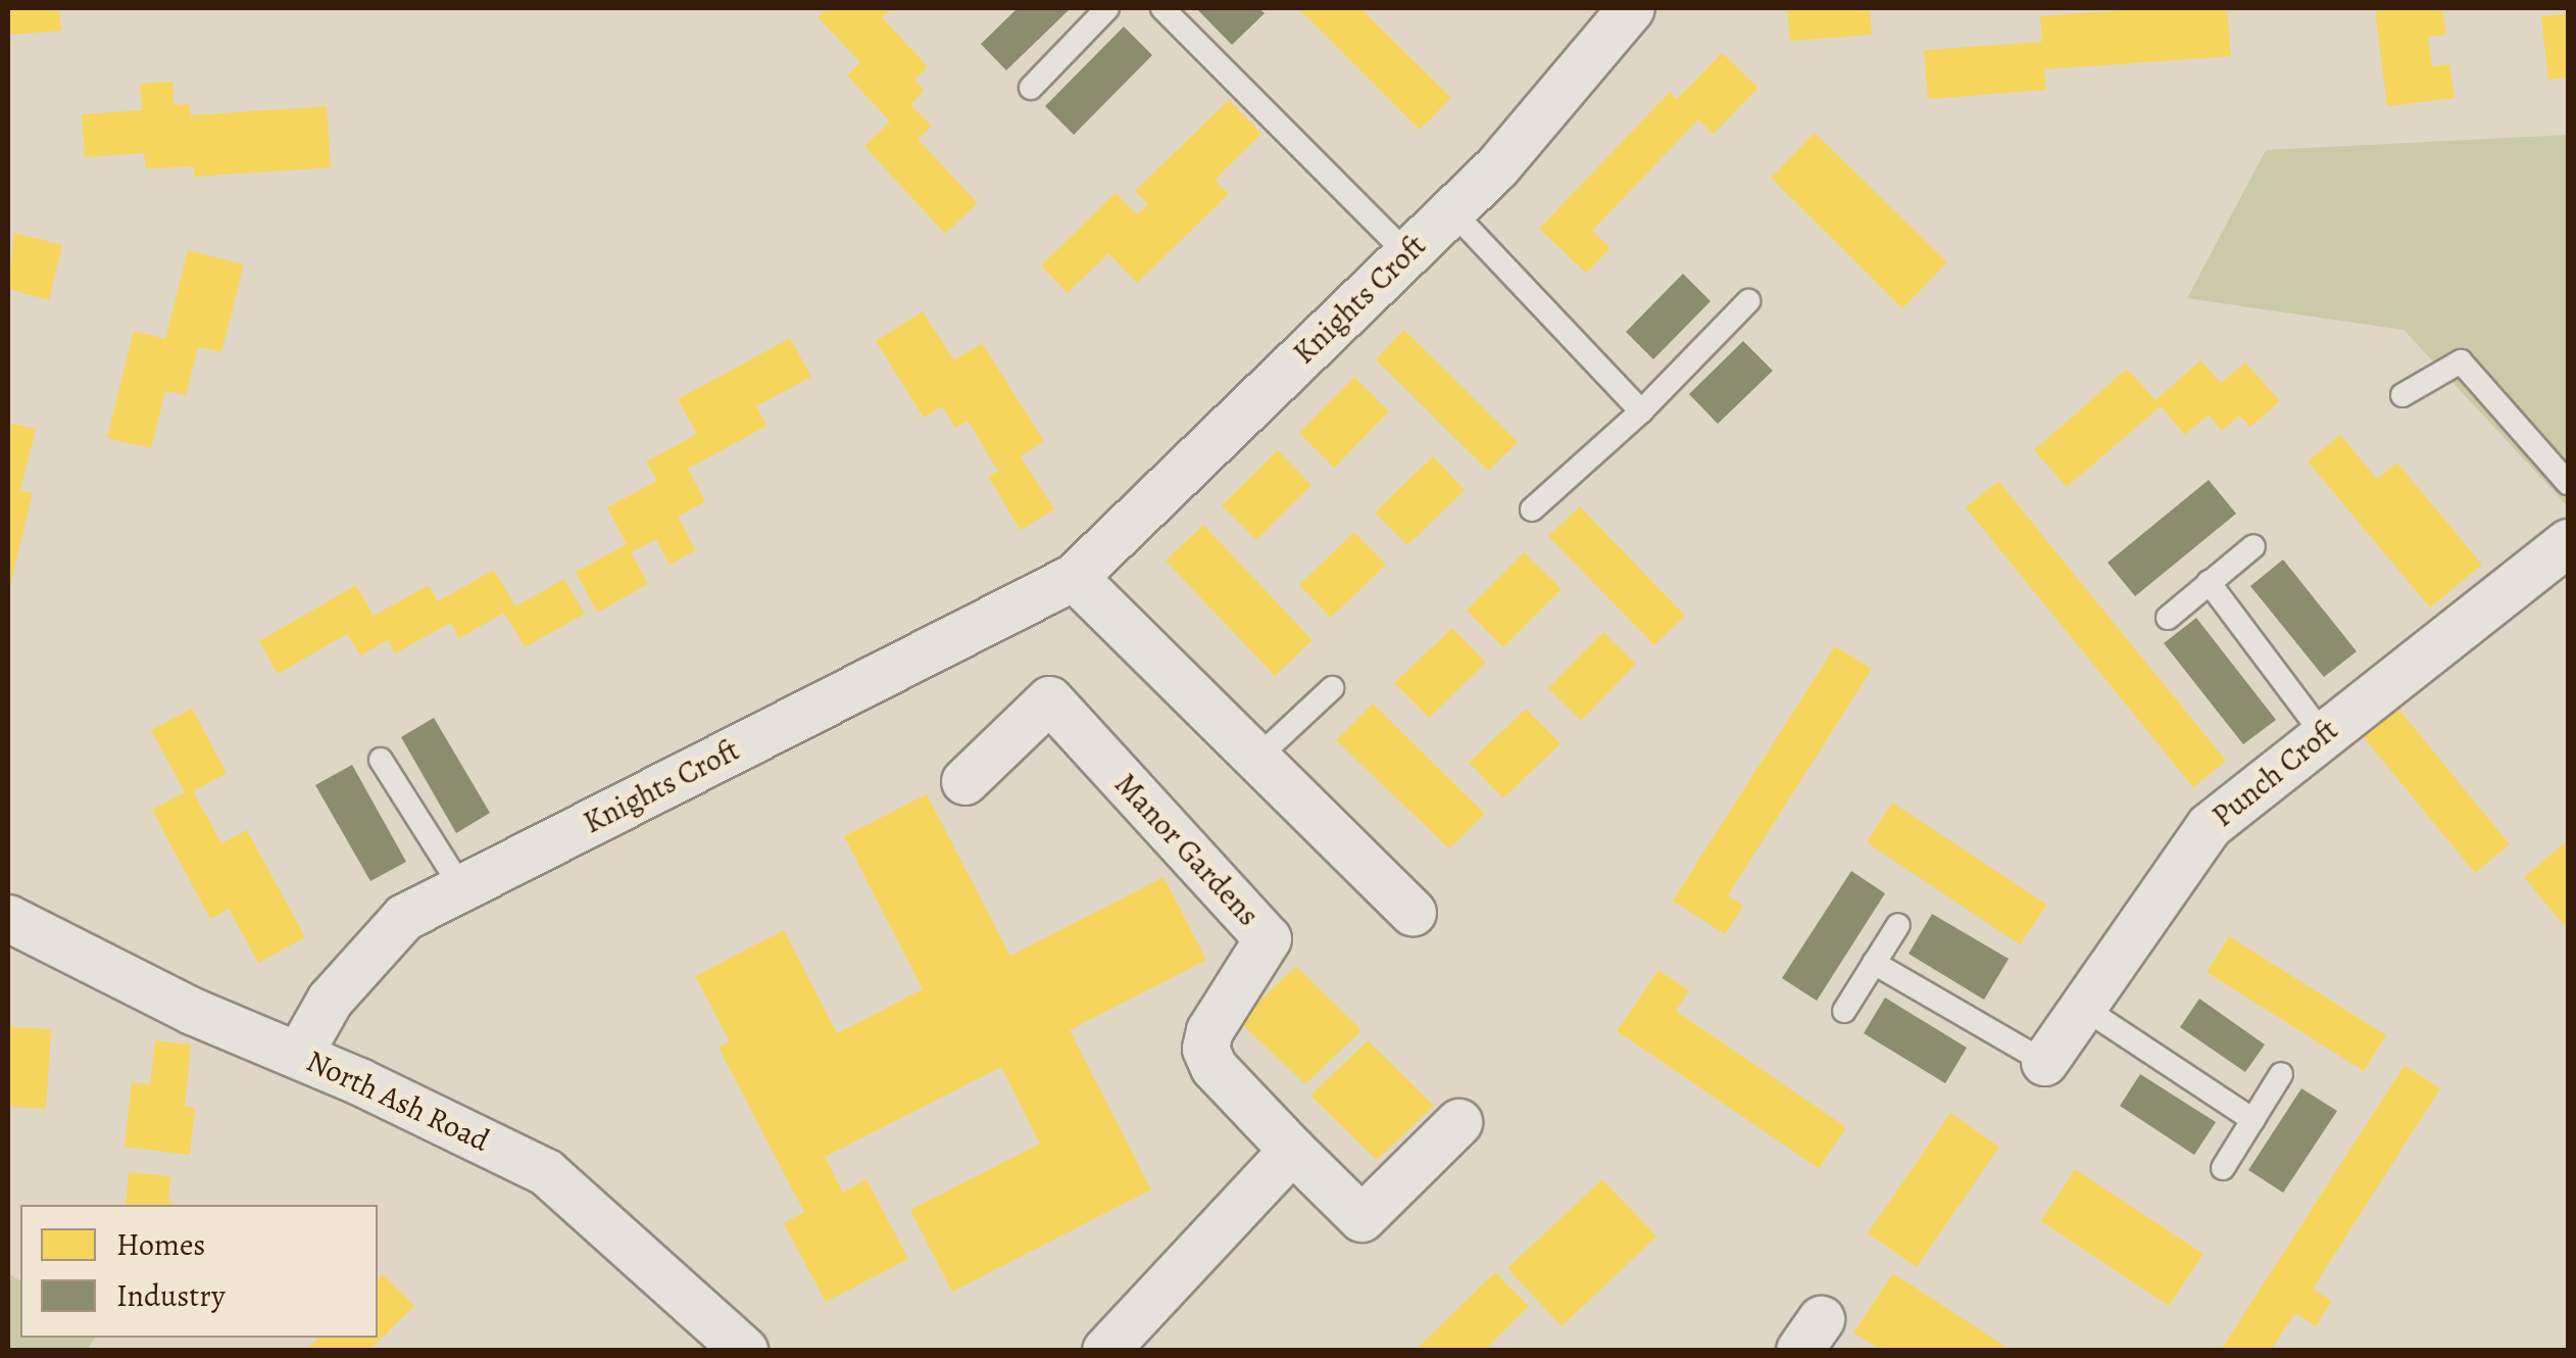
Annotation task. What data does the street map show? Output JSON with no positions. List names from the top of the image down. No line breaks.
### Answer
{"streets":{"street":["Knights Croft","Punch Croft","Manor Gardens","North Ash Road"]},"crossings":[["Knights Croft","North Ash Road"]],"legend":["Homes","Industry"]}
